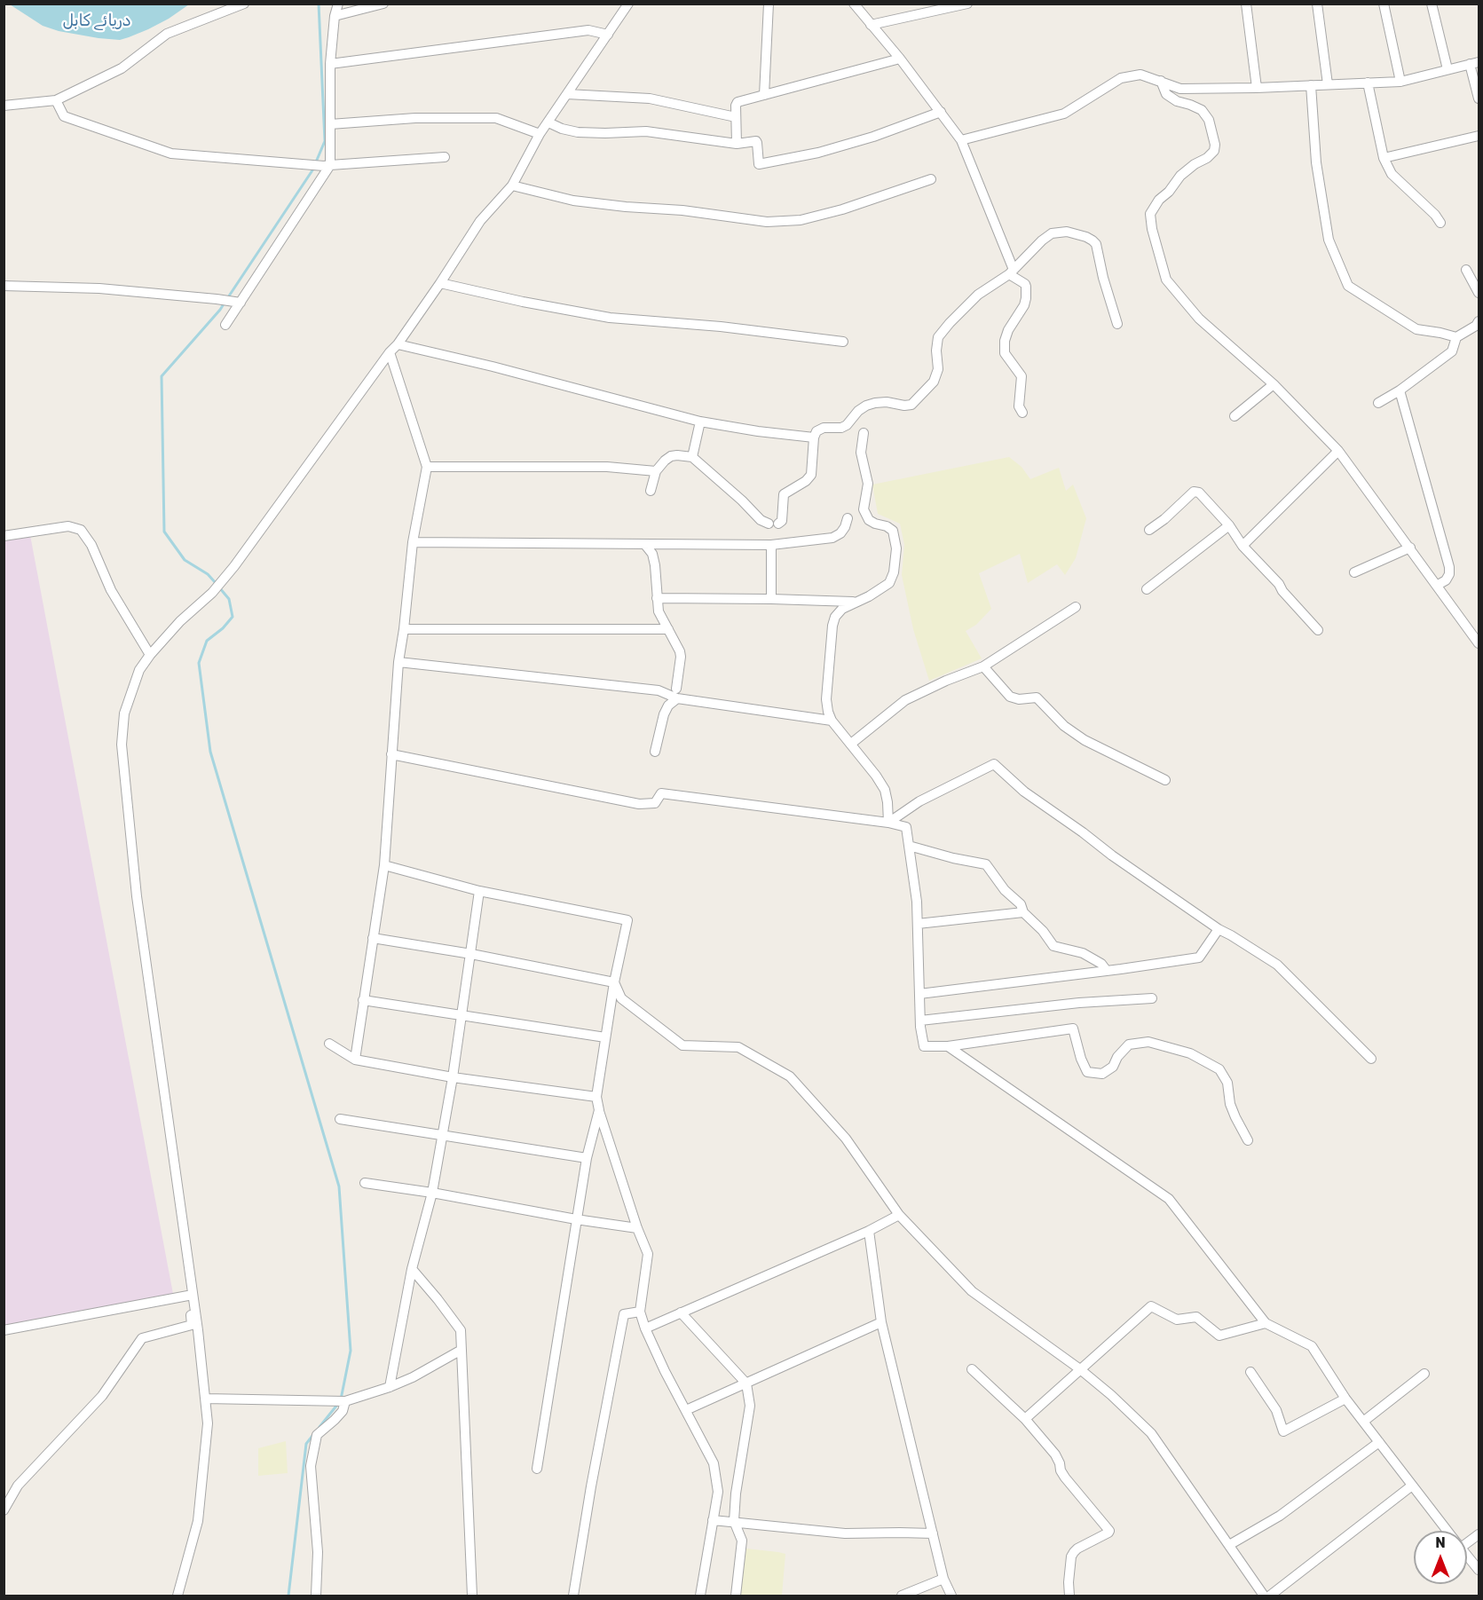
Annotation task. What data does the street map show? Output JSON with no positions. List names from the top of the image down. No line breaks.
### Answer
{"water":["دریائے کابل"],"north":"top"}
